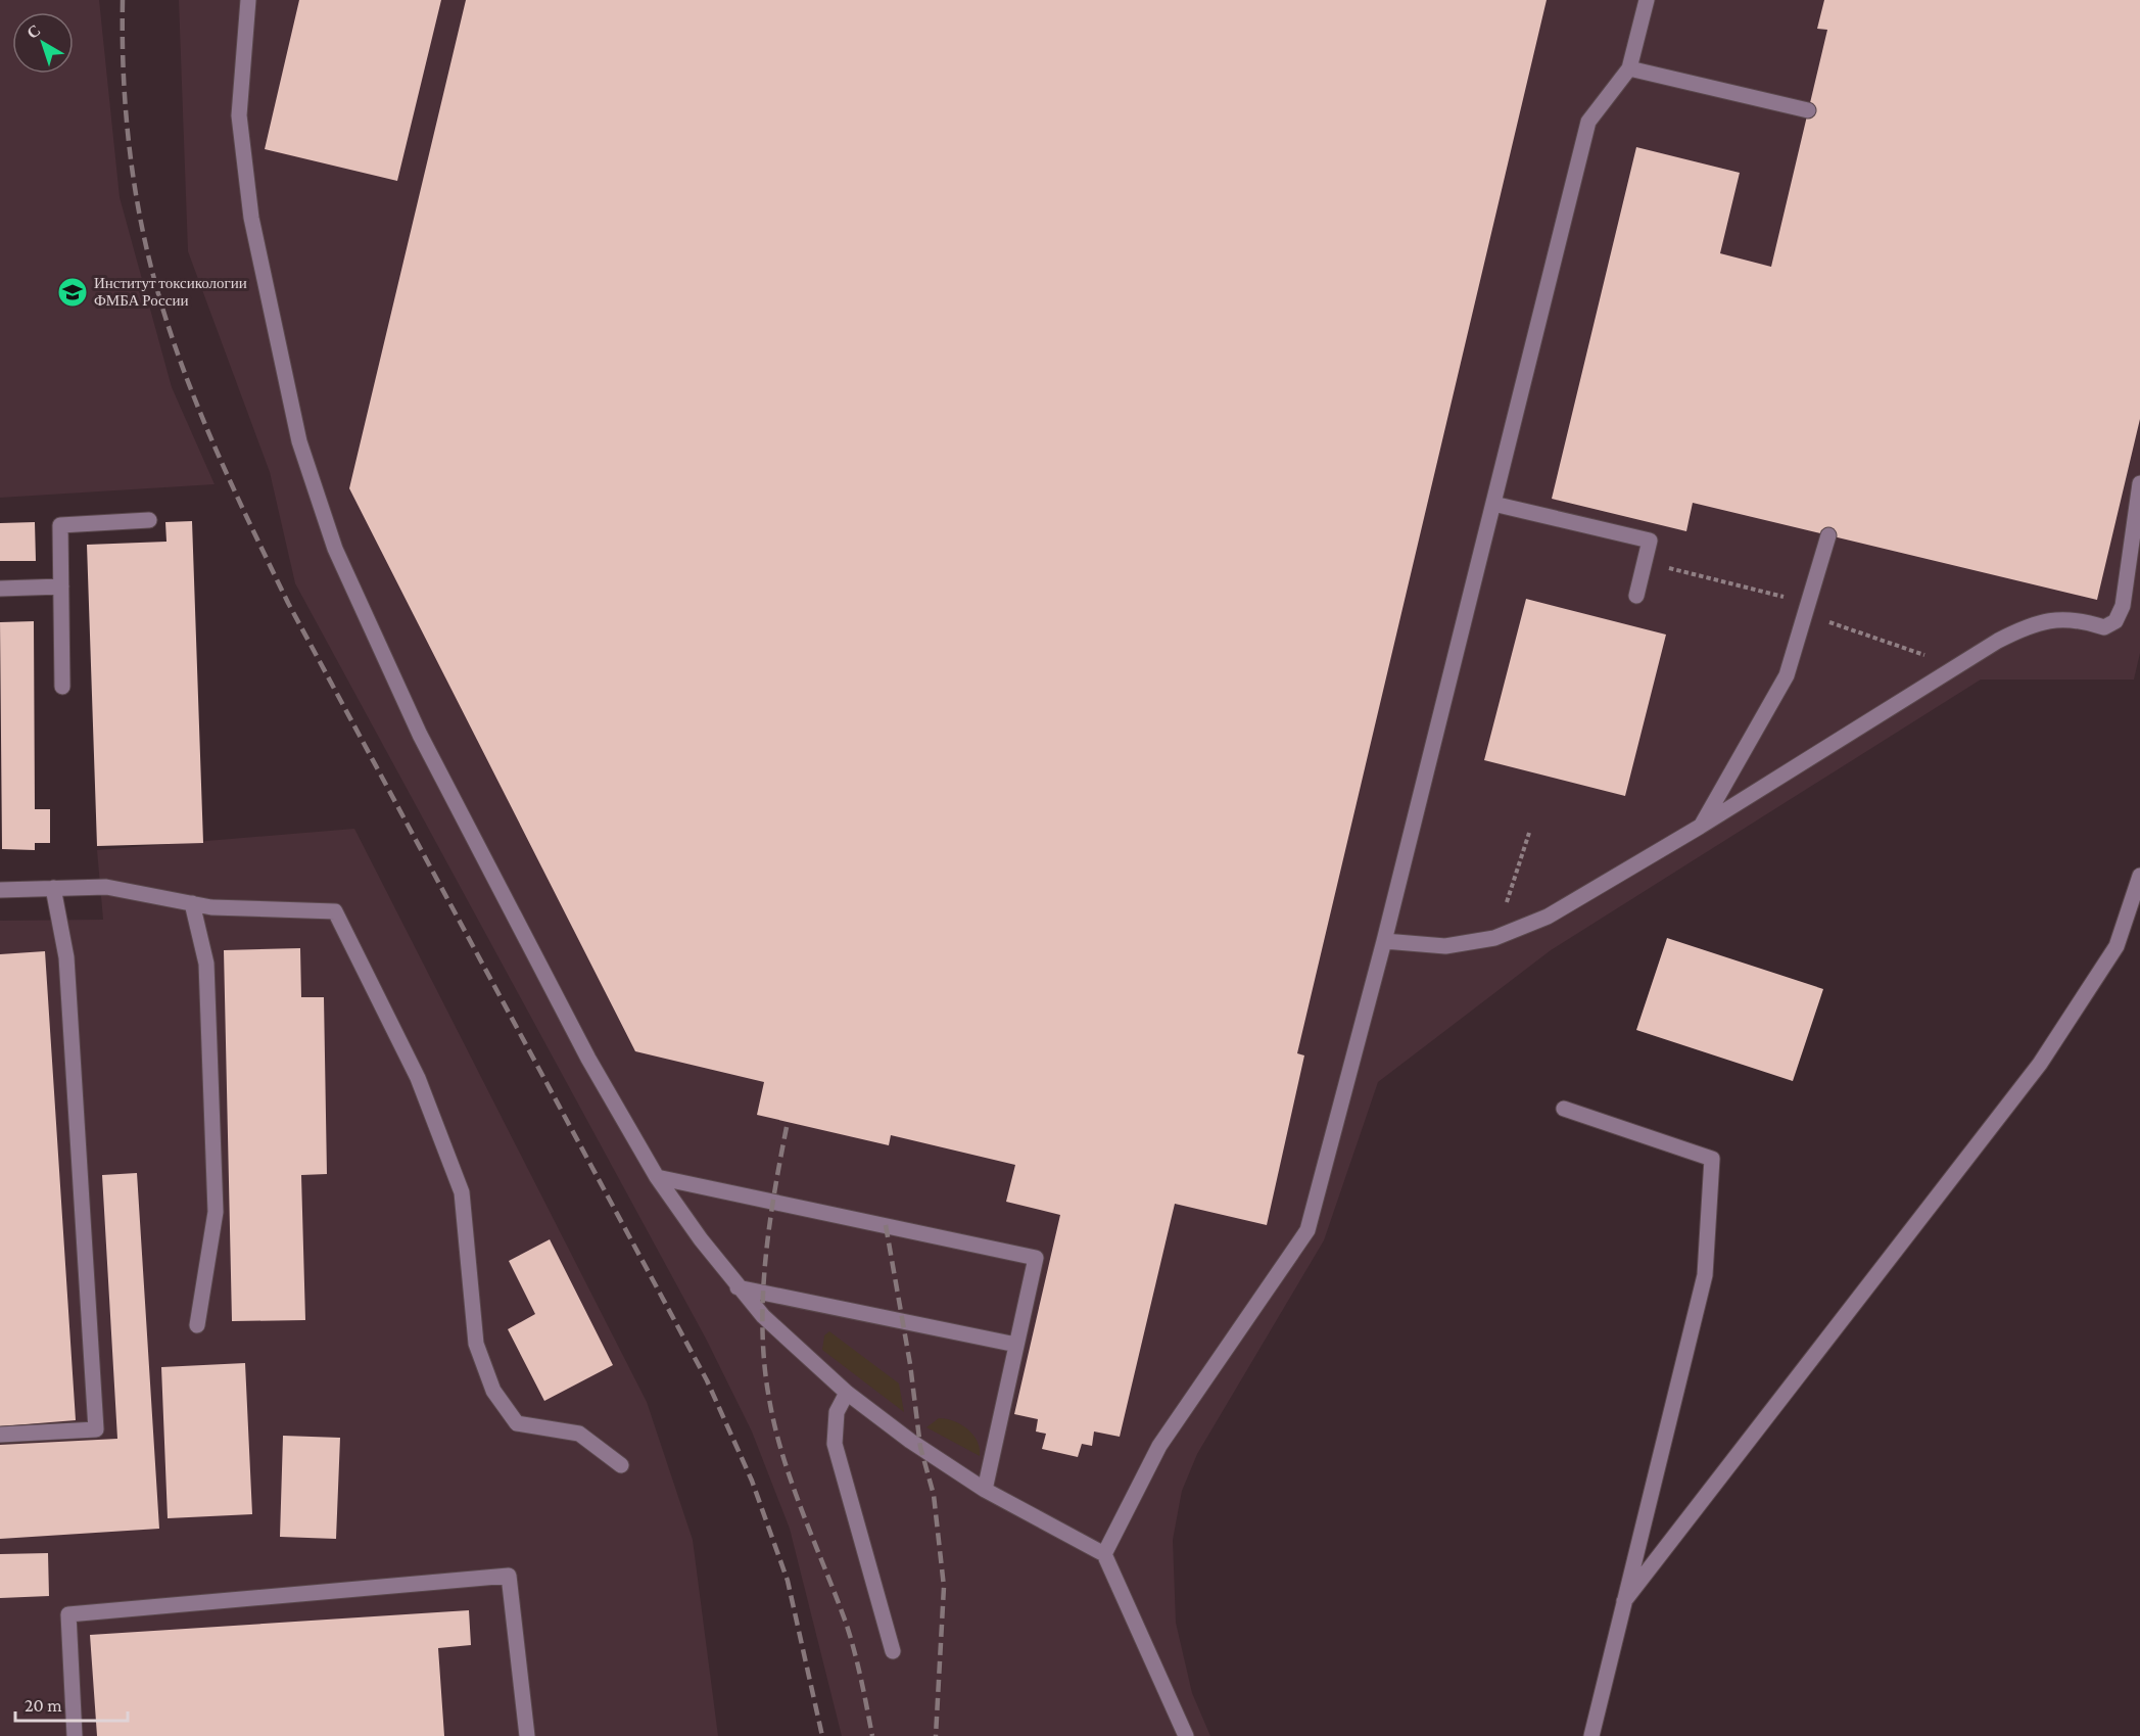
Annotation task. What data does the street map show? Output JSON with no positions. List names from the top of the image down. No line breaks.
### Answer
{"places":{"school or university":["Институт токсикологии ФМБА России"]},"scale_bar":"20 m","north":"top left"}
